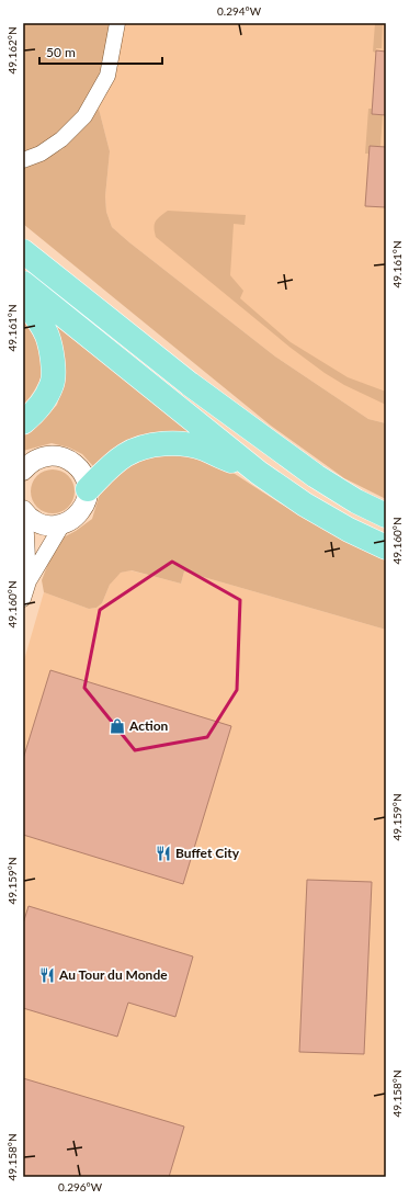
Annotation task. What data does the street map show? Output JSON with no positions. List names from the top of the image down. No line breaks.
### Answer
{"places":{"shop":["Action"],"restaurant":["Buffet City","Au Tour du Monde"]},"scale_bar":"50 m","coordinates":["0.294°W","49.162°N","49.161°N","49.160°N","49.159°N","49.158°N","0.296°W"]}
